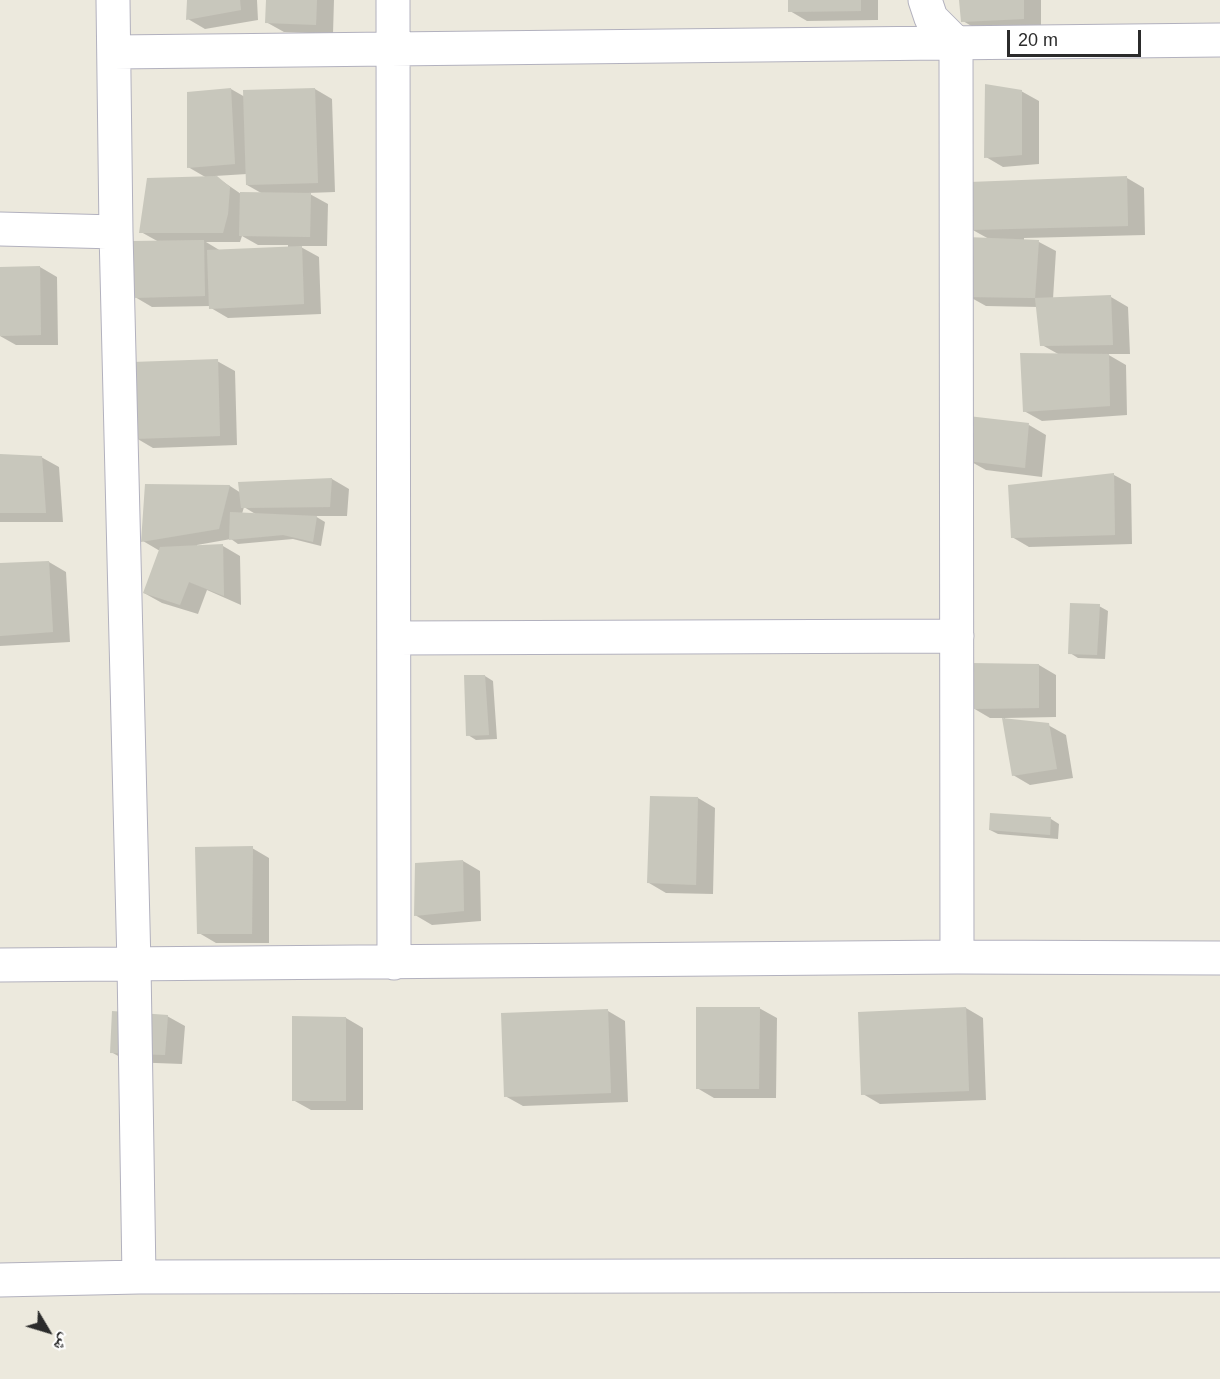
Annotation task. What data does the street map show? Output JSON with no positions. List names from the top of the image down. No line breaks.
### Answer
{"scale_bar":"20 m","north":"bottom right"}
